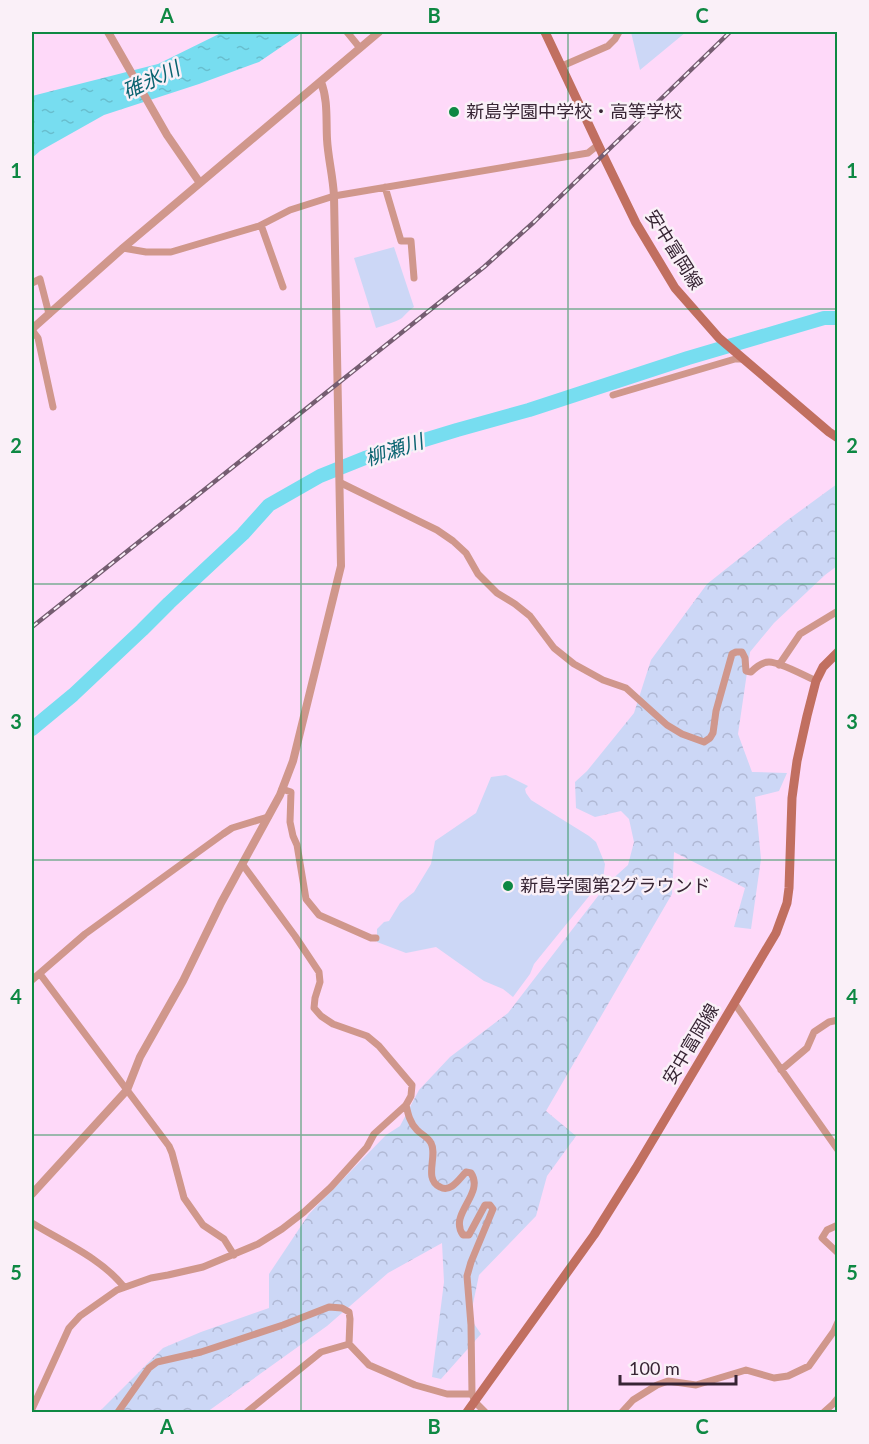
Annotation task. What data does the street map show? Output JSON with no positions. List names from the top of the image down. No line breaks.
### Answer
{"streets":{"main road":["安中富岡線"]},"water":["碓氷川","柳瀬川"],"places":["新島学園中学校・高等学校","新島学園第2グラウンド"],"scale_bar":"100 m","grid":{"columns":["A","B","C"],"rows":["1","2","3","4","5"]}}
